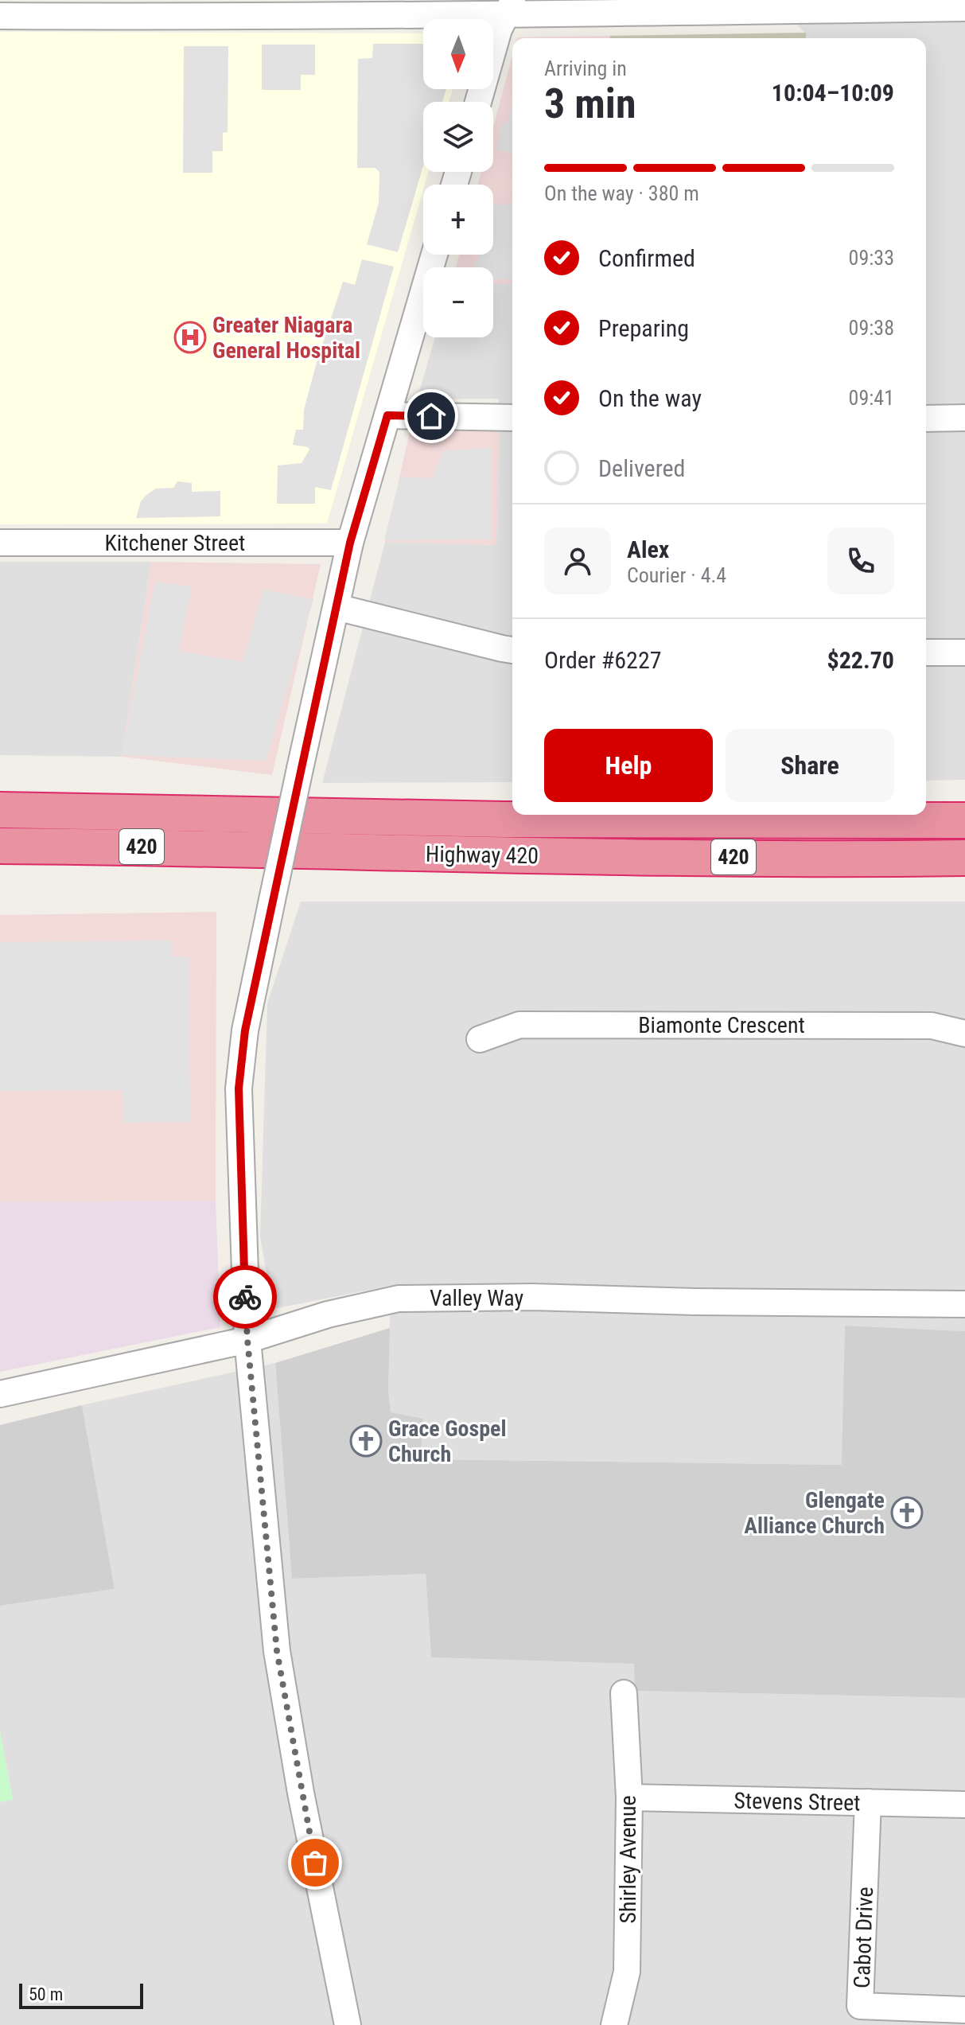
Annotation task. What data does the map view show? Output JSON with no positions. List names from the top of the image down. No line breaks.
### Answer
{"streets":{"highway":["420","Highway 420"],"street":["Kitchener Street","Biamonte Crescent","Valley Way","Stevens Street","Shirley Avenue","Cabot Drive"]},"crossings":[["Stevens Street","Shirley Avenue"],["Stevens Street","Cabot Drive"]],"places":{"hospital":["Greater Niagara General Hospital"],"church":["Grace Gospel Church","Glengate Alliance Church"]},"scale_bar":"50 m","north":"bottom","page":{"map_buttons":["+","−"],"heading":["3 min","Arriving in","10:04–10:09"],"panel":["Alex","Courier · 4.4","Order #6227","$22.70"],"bar":"On the way · 380 m","list":[["Confirmed","09:33"],["Preparing","09:38"],["On the way","09:41"],"Delivered"],"buttons":["Help","Share"],"scale":"50 m"}}
